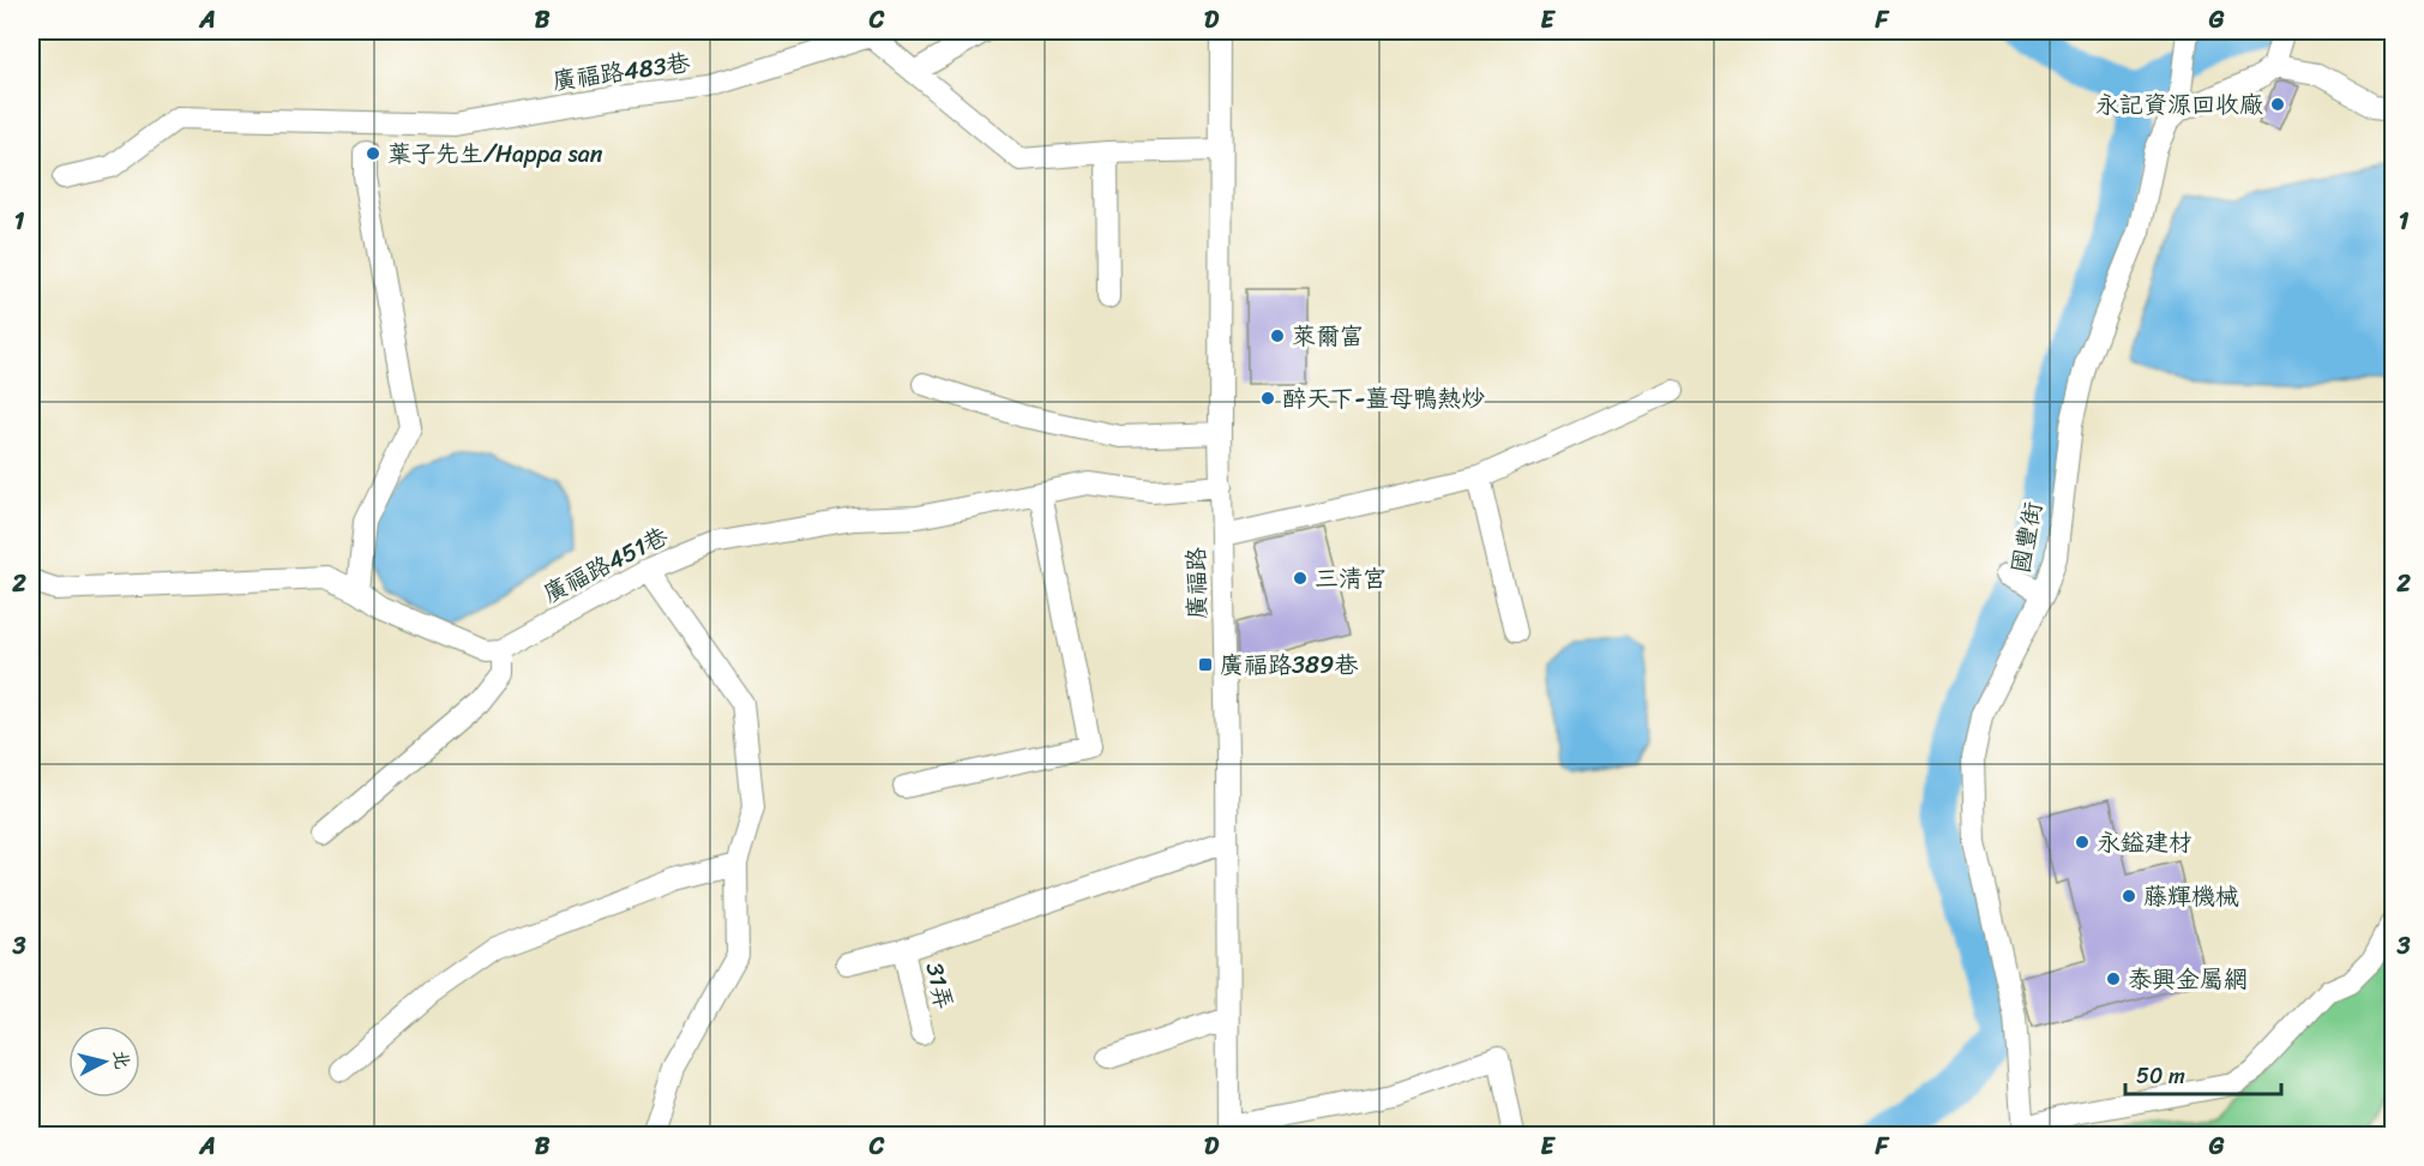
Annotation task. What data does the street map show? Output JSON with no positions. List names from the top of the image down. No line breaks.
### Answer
{"streets":{"street":["廣福路483巷","國豐街","廣福路451巷","廣福路","31弄"]},"crossings":[["廣福路483巷","廣福路"],["廣福路451巷","廣福路"]],"places":{"other":["永記資源回收廠","葉子先生/Happa san","萊爾富","醉天下-薑母鴨熱炒","三清宮","永鎰建材","藤輝機械","泰興金屬網"],"transit":["廣福路389巷"]},"scale_bar":"50 m","north":"right","grid":{"columns":["A","B","C","D","E","F","G"],"rows":["1","2","3"]}}
